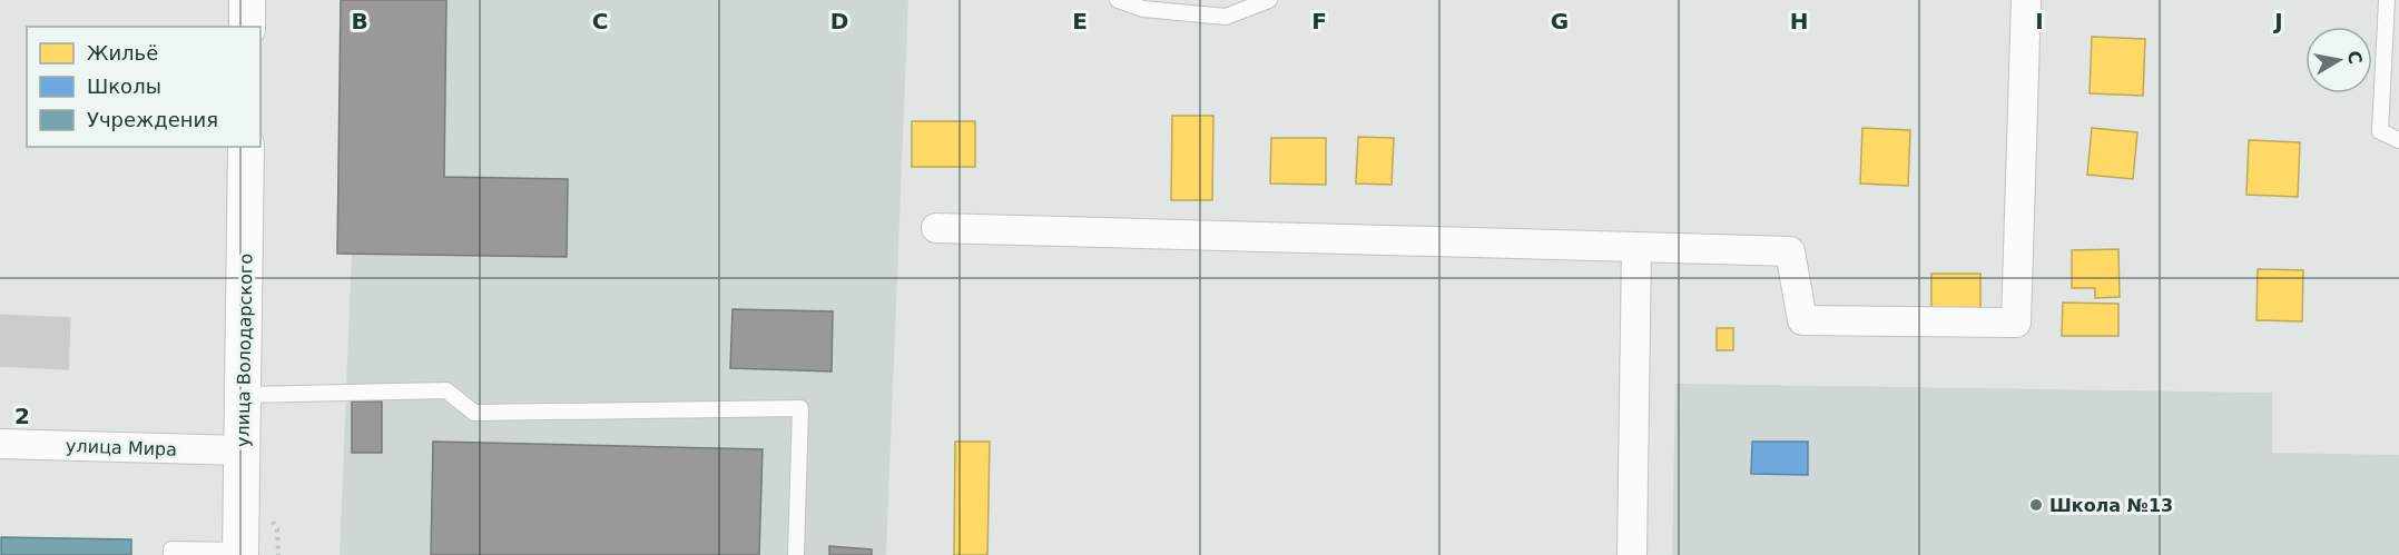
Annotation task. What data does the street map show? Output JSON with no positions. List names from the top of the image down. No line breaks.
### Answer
{"streets":{"street":["улица Володарского","улица Мира"]},"crossings":[["улица Володарского","улица Мира"]],"places":["Школа №13"],"legend":["Жильё","Школы","Учреждения"],"north":"right","grid":{"columns":["B","C","D","E","F","G","H","I","J"],"rows":["2"]}}
